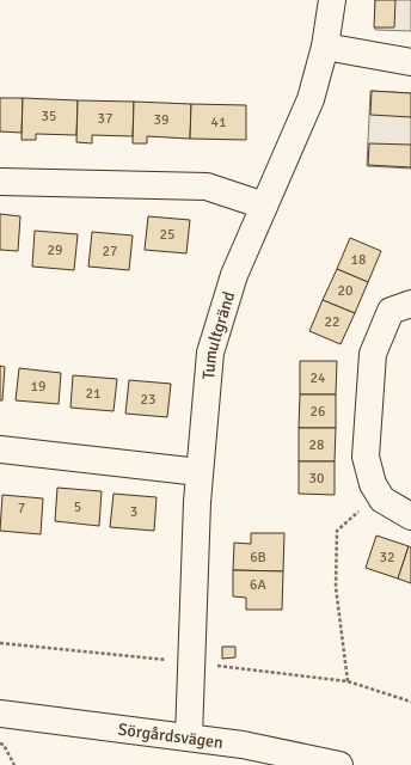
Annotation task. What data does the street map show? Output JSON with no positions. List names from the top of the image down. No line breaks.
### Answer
{"streets":{"street":["Tumultgränd","Sörgårdsvägen"]},"crossings":[["Tumultgränd","Sörgårdsvägen"]],"house_numbers":["35","37","39","41","25","29","27","18","20","22","24","19","21","23","26","28","30","5","7","3","6B","32","6A"]}
